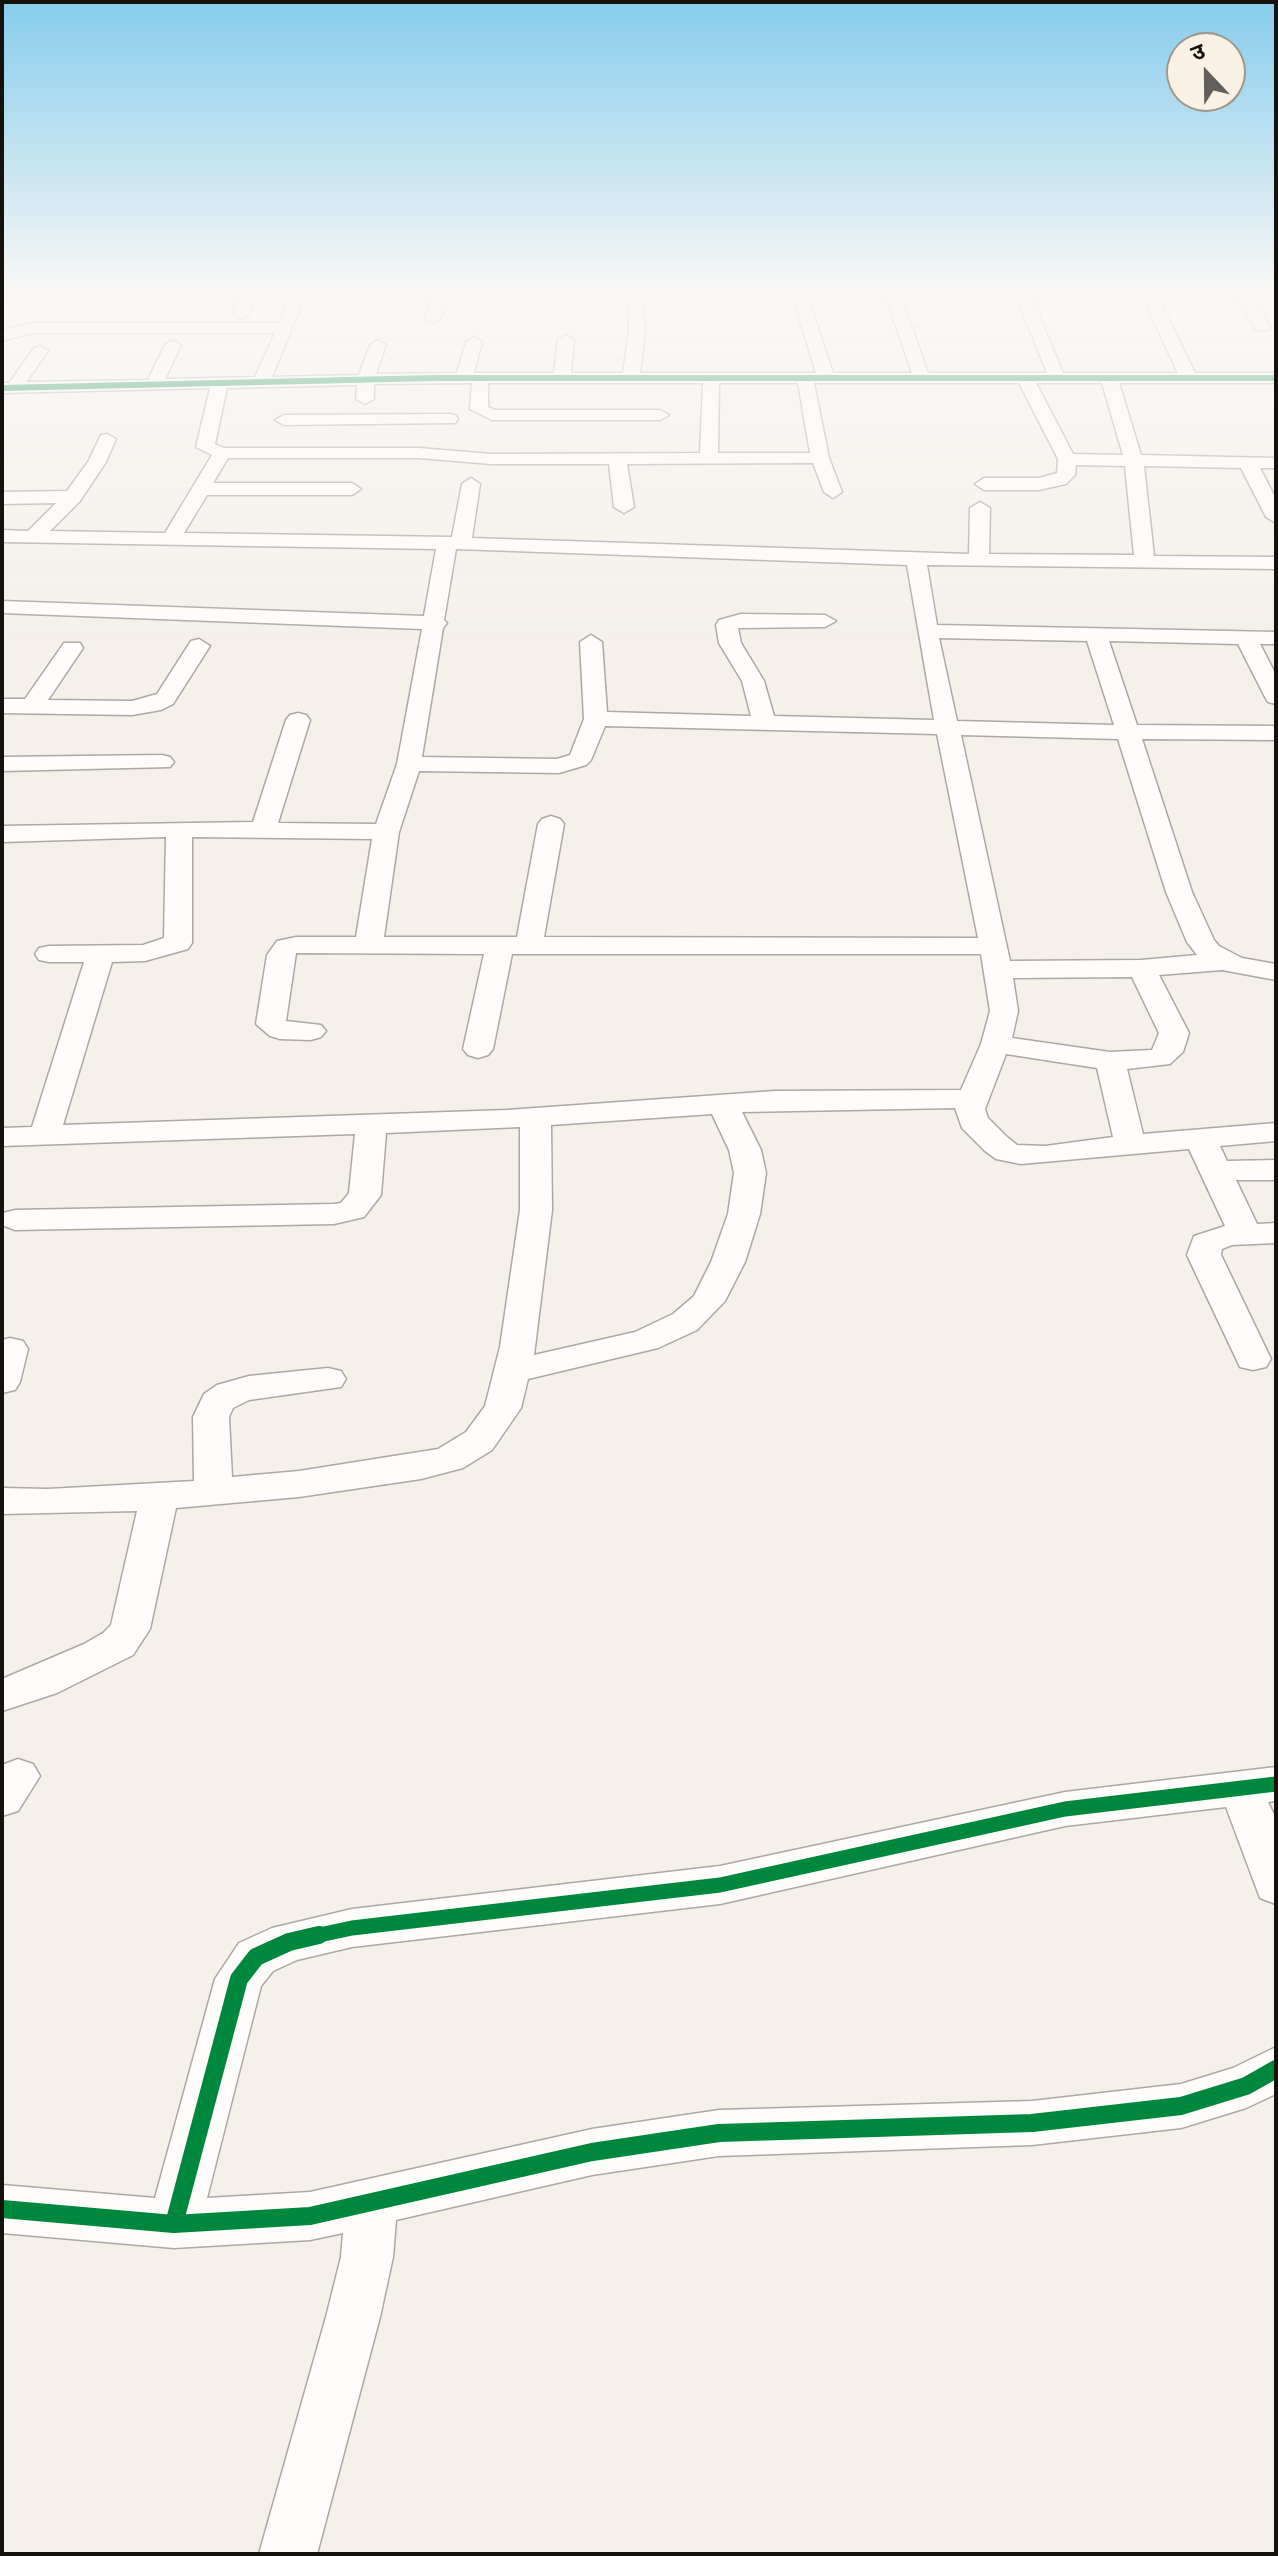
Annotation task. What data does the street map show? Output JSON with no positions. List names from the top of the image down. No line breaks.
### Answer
{"north":"top"}
